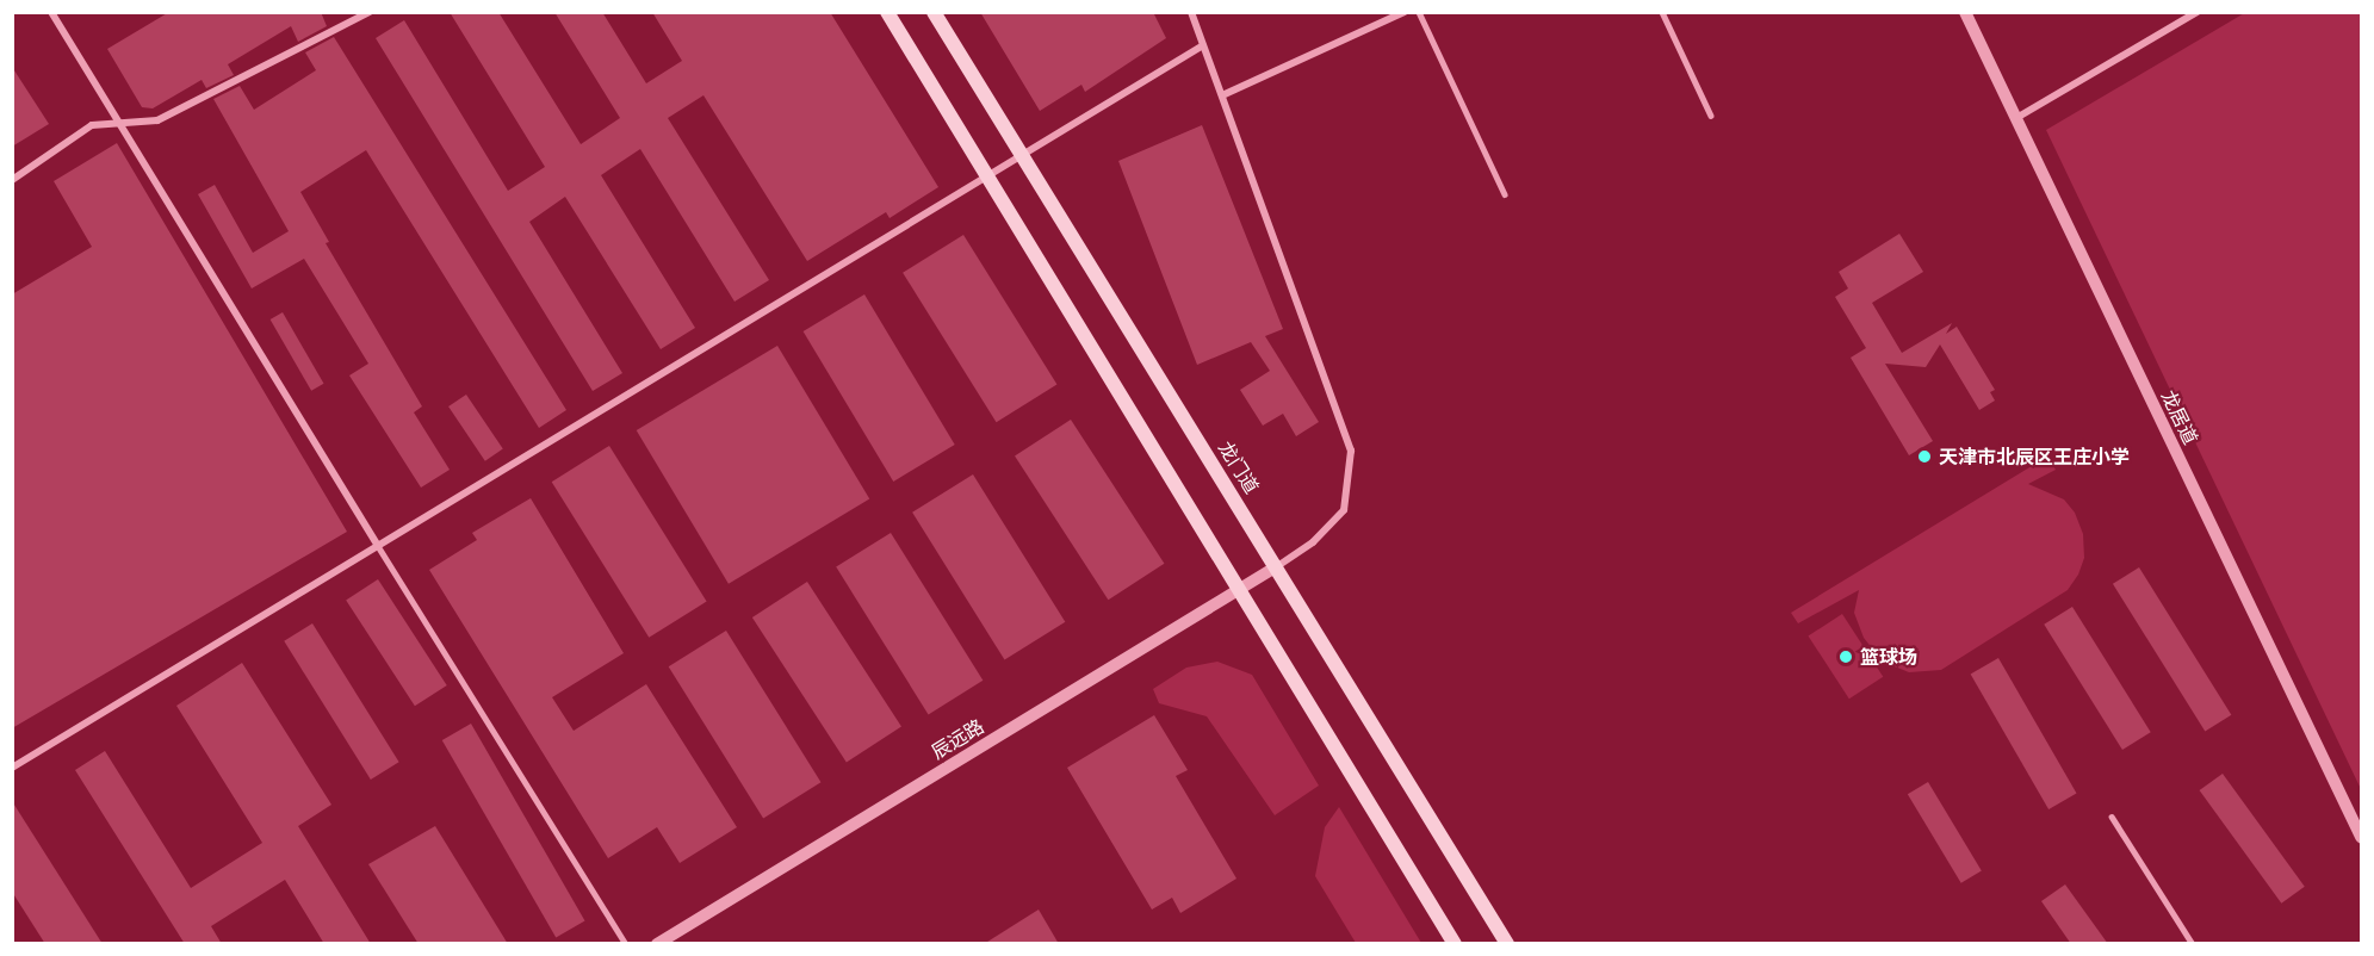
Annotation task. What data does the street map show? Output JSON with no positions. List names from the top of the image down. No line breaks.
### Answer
{"streets":{"main road":["龙门道"],"street":["龙居道","辰远路"]},"crossings":[["龙门道","辰远路"]],"places":["天津市北辰区王庄小学","篮球场"]}
